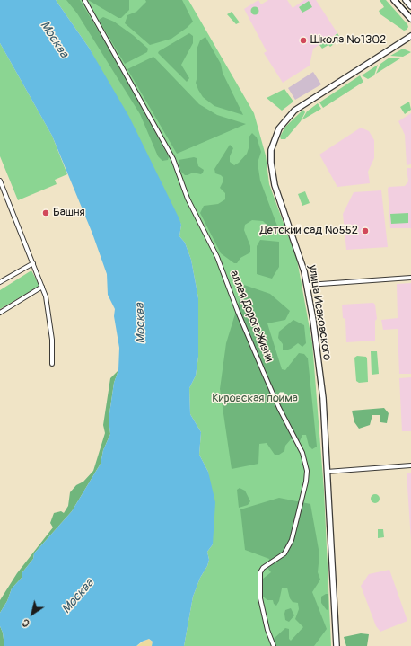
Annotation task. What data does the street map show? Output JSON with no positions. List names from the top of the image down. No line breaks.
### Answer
{"streets":{"street":["улица Исаковского","аллея Дорога Жизни"]},"water":["Москва"],"parks":["Кировская пойма"],"places":["Школа №1302","Башня","Детский сад №552"],"north":"bottom left"}
